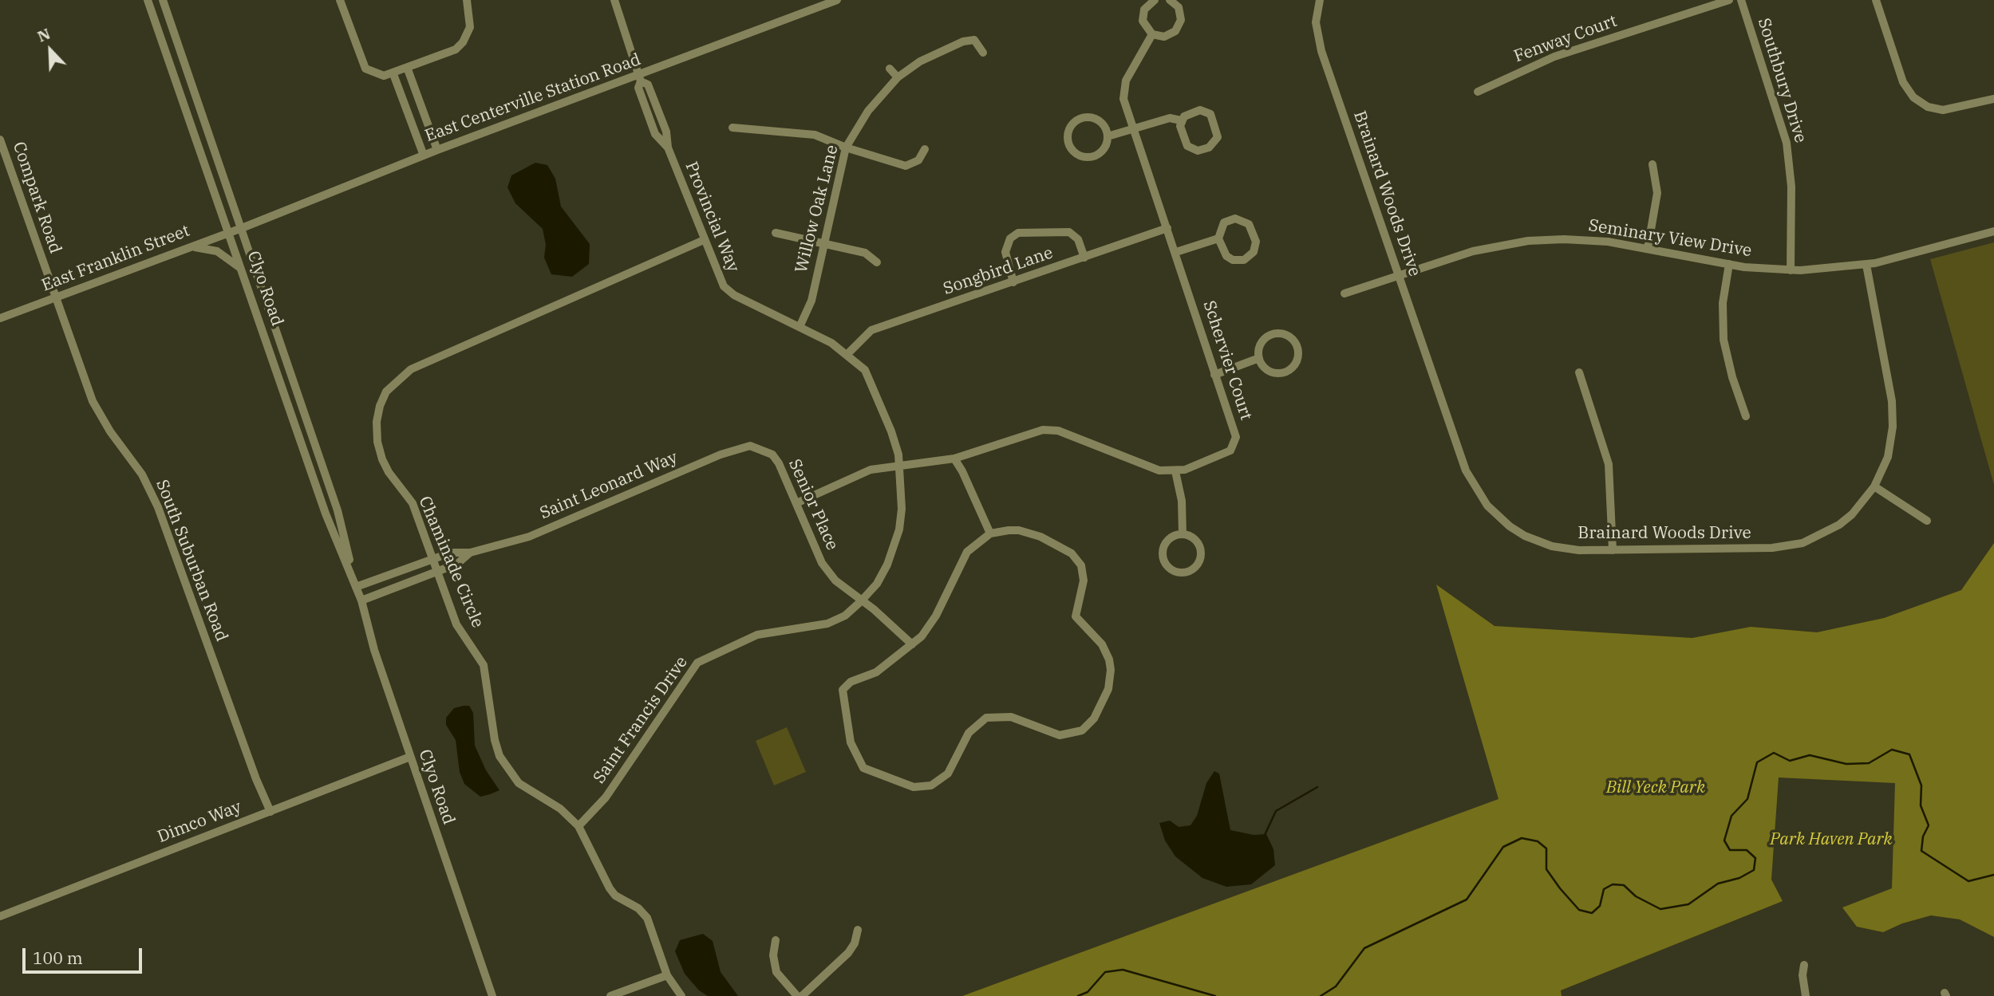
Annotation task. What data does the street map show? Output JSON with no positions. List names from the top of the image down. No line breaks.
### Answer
{"streets":{"street":["Fenway Court","Southbury Drive","East Centerville Station Road","Brainard Woods Drive","Compark Road","Willow Oak Lane","Provincial Way","Seminary View Drive","East Franklin Street","Songbird Lane","Clyo Road","Schervier Court","Saint Leonard Way","Senior Place","South Suburban Road","Chaminade Circle","Saint Francis Drive","Dimco Way"]},"crossings":[["Southbury Drive","Seminary View Drive"],["East Centerville Station Road","Provincial Way"],["East Centerville Station Road","East Franklin Street"],["East Centerville Station Road","Clyo Road"],["Brainard Woods Drive","Seminary View Drive"],["Compark Road","East Franklin Street"],["Compark Road","South Suburban Road"],["Willow Oak Lane","Provincial Way"],["Provincial Way","Songbird Lane"],["Provincial Way","Schervier Court"],["Provincial Way","Senior Place"],["Provincial Way","Chaminade Circle"],["Provincial Way","Saint Francis Drive"],["East Franklin Street","Clyo Road"],["East Franklin Street","South Suburban Road"],["Songbird Lane","Schervier Court"],["Clyo Road","Saint Leonard Way"],["Clyo Road","Dimco Way"],["Schervier Court","Senior Place"],["Saint Leonard Way","Senior Place"],["Saint Leonard Way","Chaminade Circle"],["Senior Place","Saint Francis Drive"],["South Suburban Road","Dimco Way"],["Chaminade Circle","Saint Francis Drive"]],"parks":["Bill Yeck Park","Park Haven Park"],"scale_bar":"100 m","north":"top left"}
